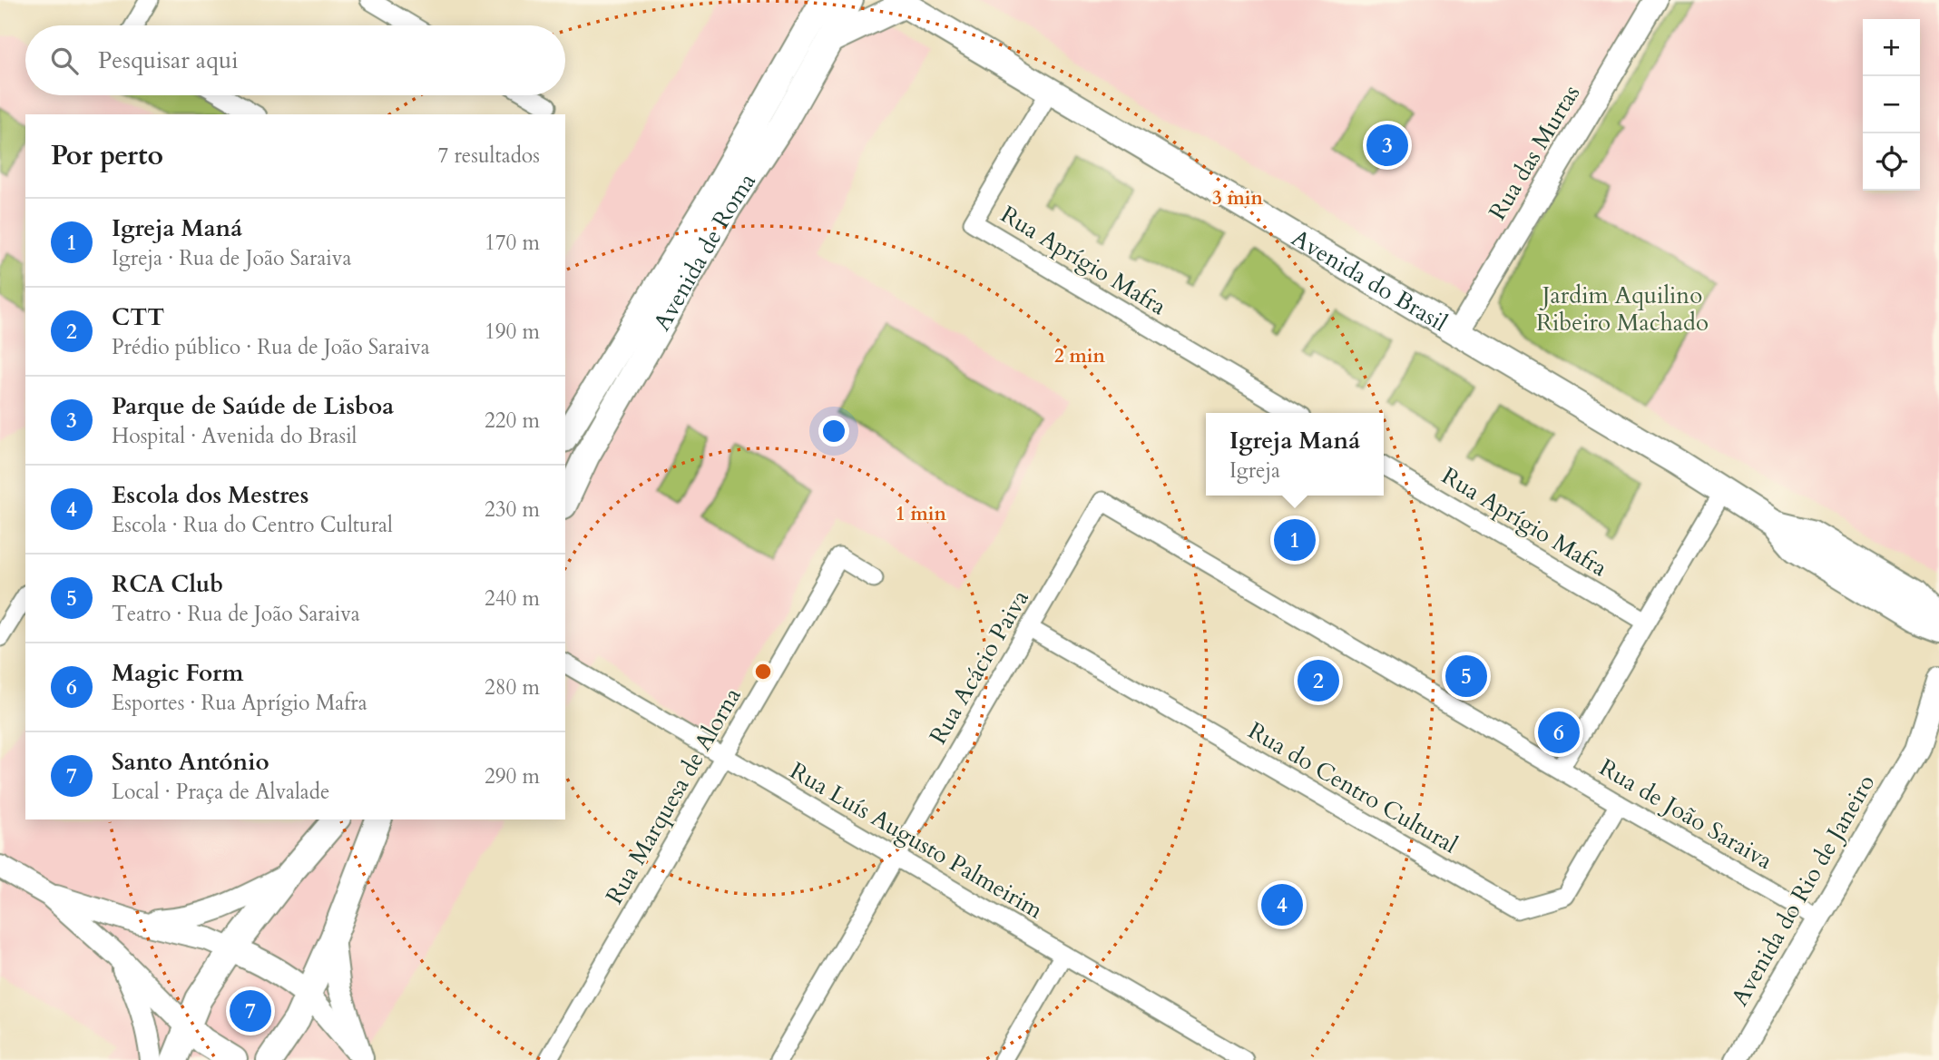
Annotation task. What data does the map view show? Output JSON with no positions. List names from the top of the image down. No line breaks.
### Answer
{"streets":{"main road":["Avenida de Roma","Avenida do Brasil"],"street":["Rua das Murtas","Rua Aprígio Mafra","Rua Acácio Paiva","Rua do Centro Cultural","Rua Marquesa de Alorna","Rua de João Saraiva","Rua Luís Augusto Palmeirim","Avenida do Rio de Janeiro"]},"crossings":[["Rua das Murtas","Avenida do Brasil"],["Rua Aprígio Mafra","Avenida do Brasil"],["Rua Acácio Paiva","Rua do Centro Cultural"],["Rua Acácio Paiva","Rua de João Saraiva"],["Rua Acácio Paiva","Rua Luís Augusto Palmeirim"],["Rua do Centro Cultural","Rua de João Saraiva"],["Rua Marquesa de Alorna","Rua Luís Augusto Palmeirim"],["Rua de João Saraiva","Avenida do Rio de Janeiro"]],"parks":["Jardim Aquilino Ribeiro Machado"],"page":{"map_buttons":["+","−"],"search":"Pesquisar aqui","heading":["Por perto","7 resultados"],"pins":["3","1","5","2","6","4","7"],"list":[{"mark":"1","name":"Igreja Maná","note":"Igreja · Rua de João Saraiva","value":"170 m"},{"mark":"2","name":"CTT","note":"Prédio público · Rua de João Saraiva","value":"190 m"},{"mark":"3","name":"Parque de Saúde de Lisboa","note":"Hospital · Avenida do Brasil","value":"220 m"},{"mark":"4","name":"Escola dos Mestres","note":"Escola · Rua do Centro Cultural","value":"230 m"},{"mark":"5","name":"RCA Club","note":"Teatro · Rua de João Saraiva","value":"240 m"},{"mark":"6","name":"Magic Form","note":"Esportes · Rua Aprígio Mafra","value":"280 m"},{"mark":"7","name":"Santo António","note":"Local · Praça de Alvalade","value":"290 m"}],"popup":["Igreja Maná","Igreja"]},"rings":["3 min","2 min","1 min"]}
